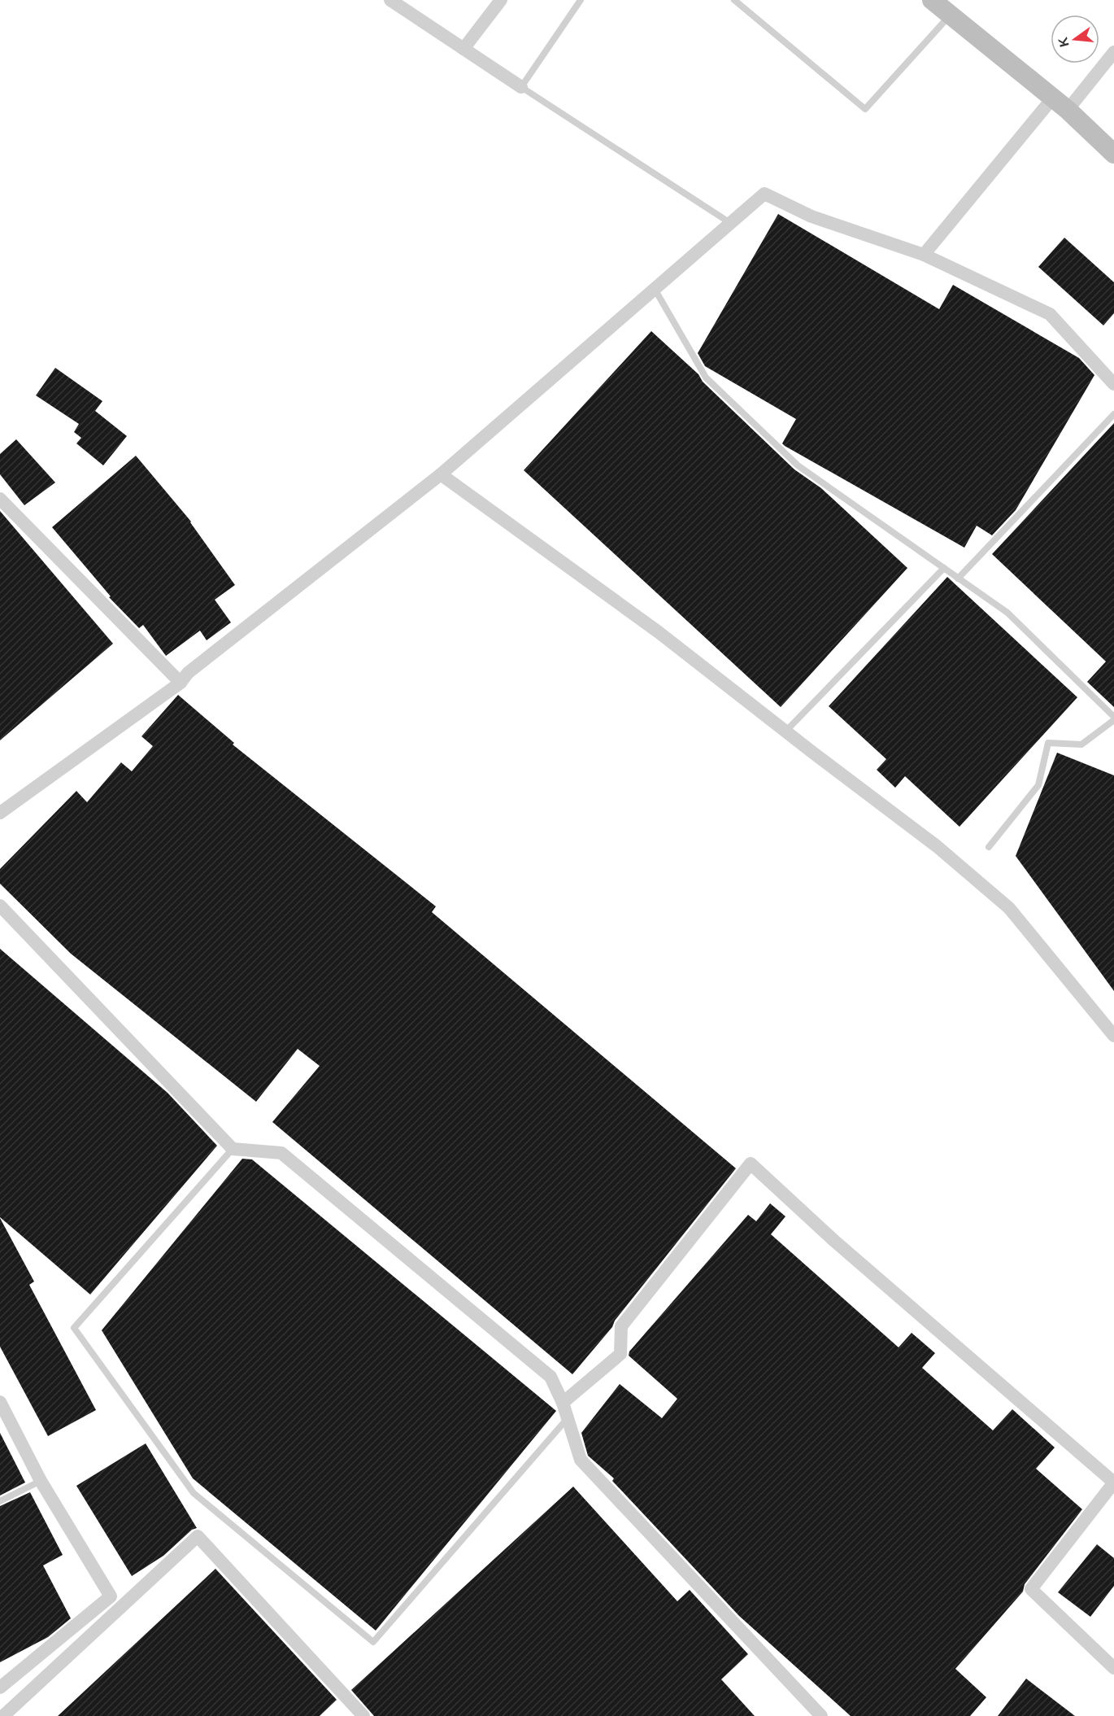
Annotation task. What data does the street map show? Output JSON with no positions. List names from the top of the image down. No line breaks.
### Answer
{"north":"left"}
